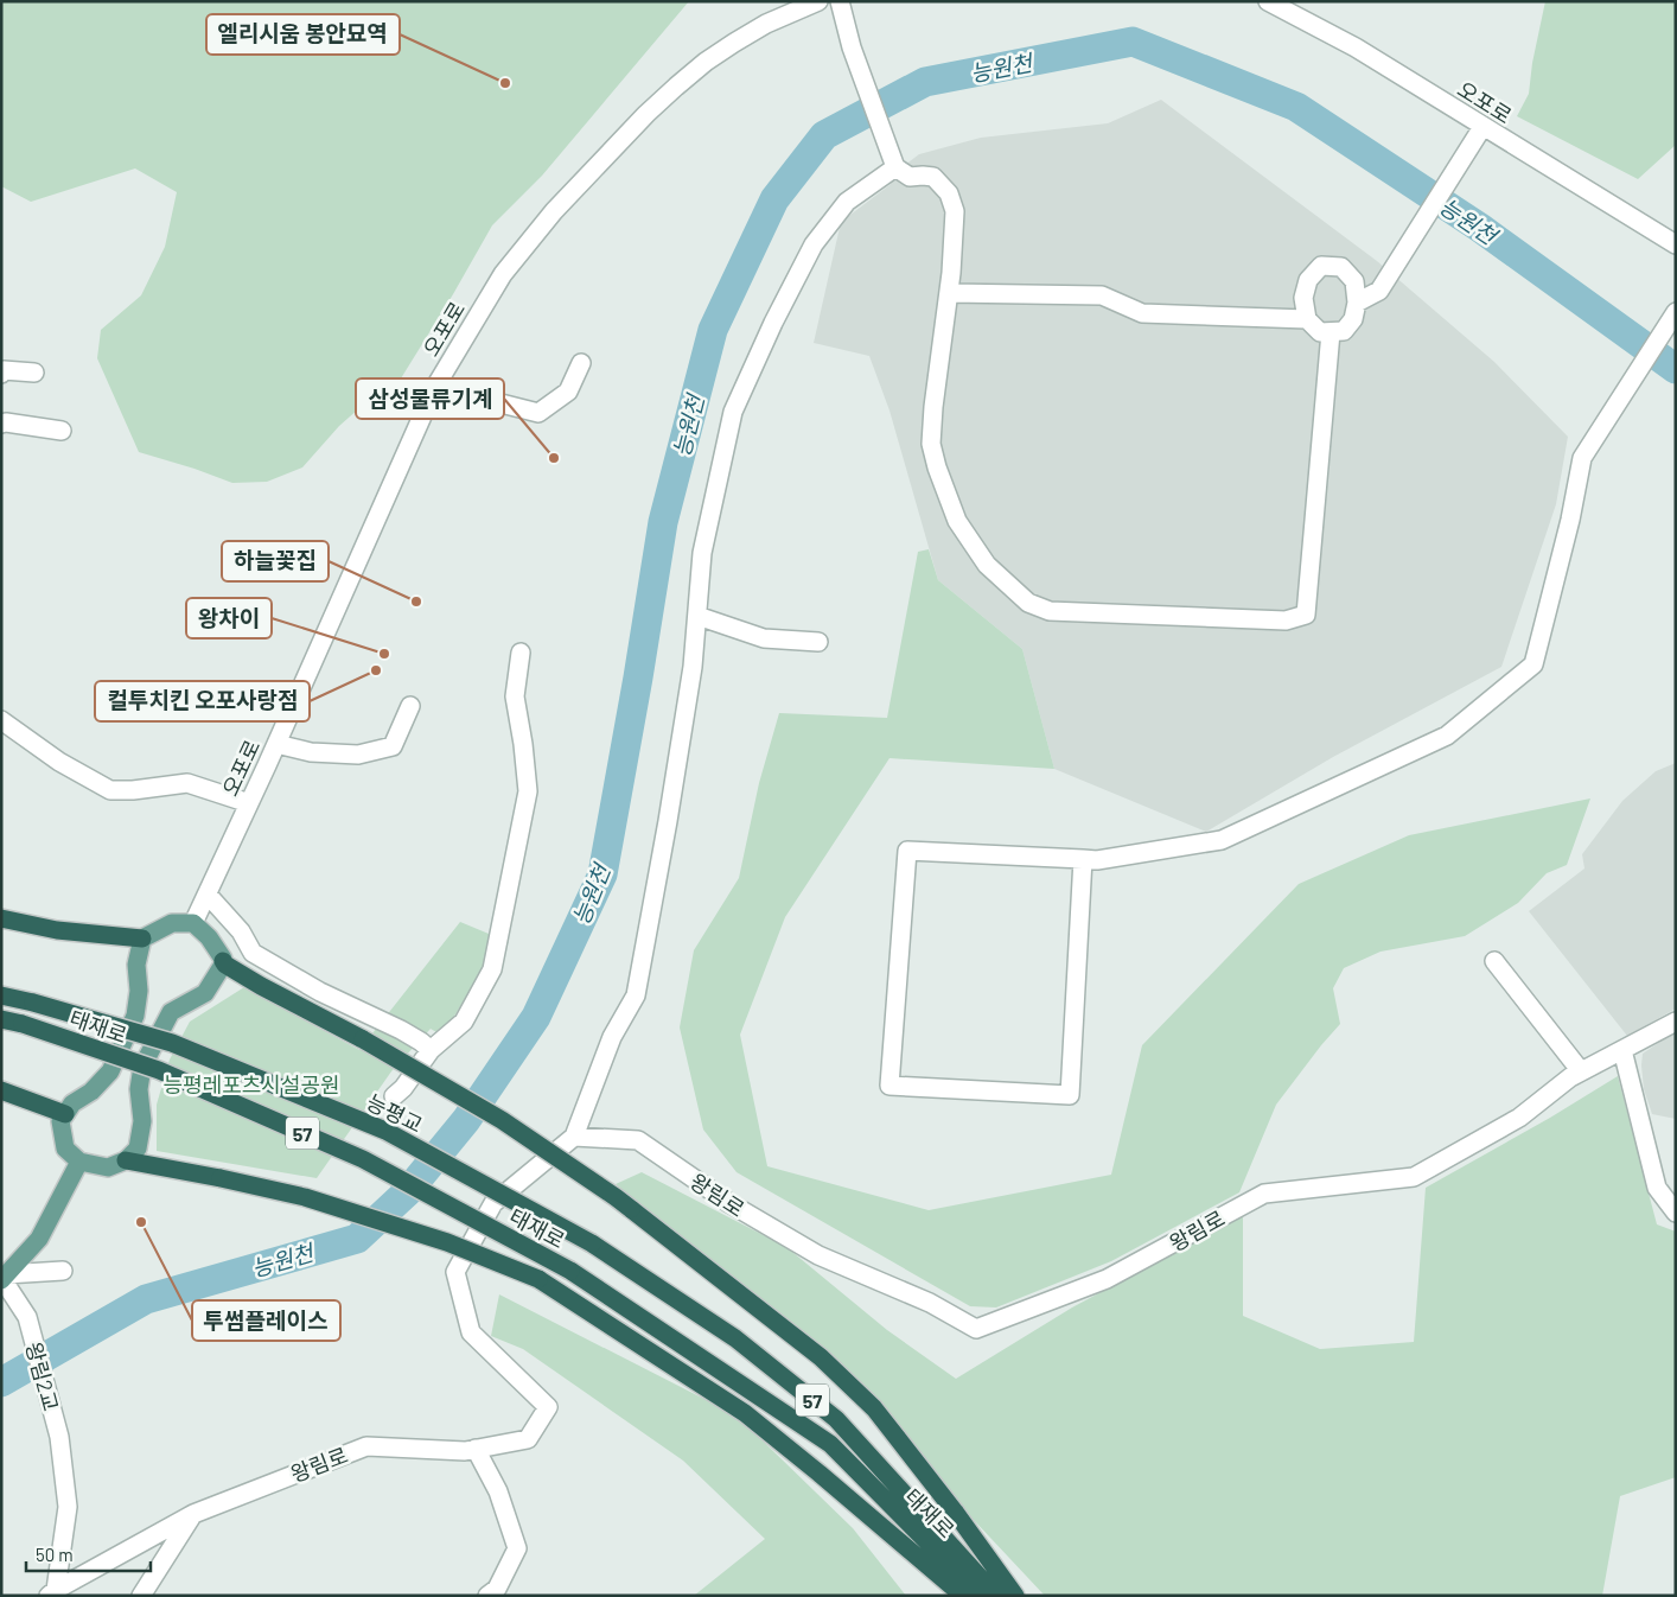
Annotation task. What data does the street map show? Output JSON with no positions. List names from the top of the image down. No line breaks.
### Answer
{"streets":{"highway":["태재로","능평교","57"],"street":["오포로","왕림로","왕림2교"]},"crossings":[["태재로","능평교"],["왕림로","왕림2교"]],"water":["능원천"],"parks":["능평레포츠시설공원"],"places":["엘리시움 봉안묘역","삼성물류기계","하늘꽃집","왕차이","컬투치킨 오포사랑점","투썸플레이스"],"scale_bar":"50 m"}
